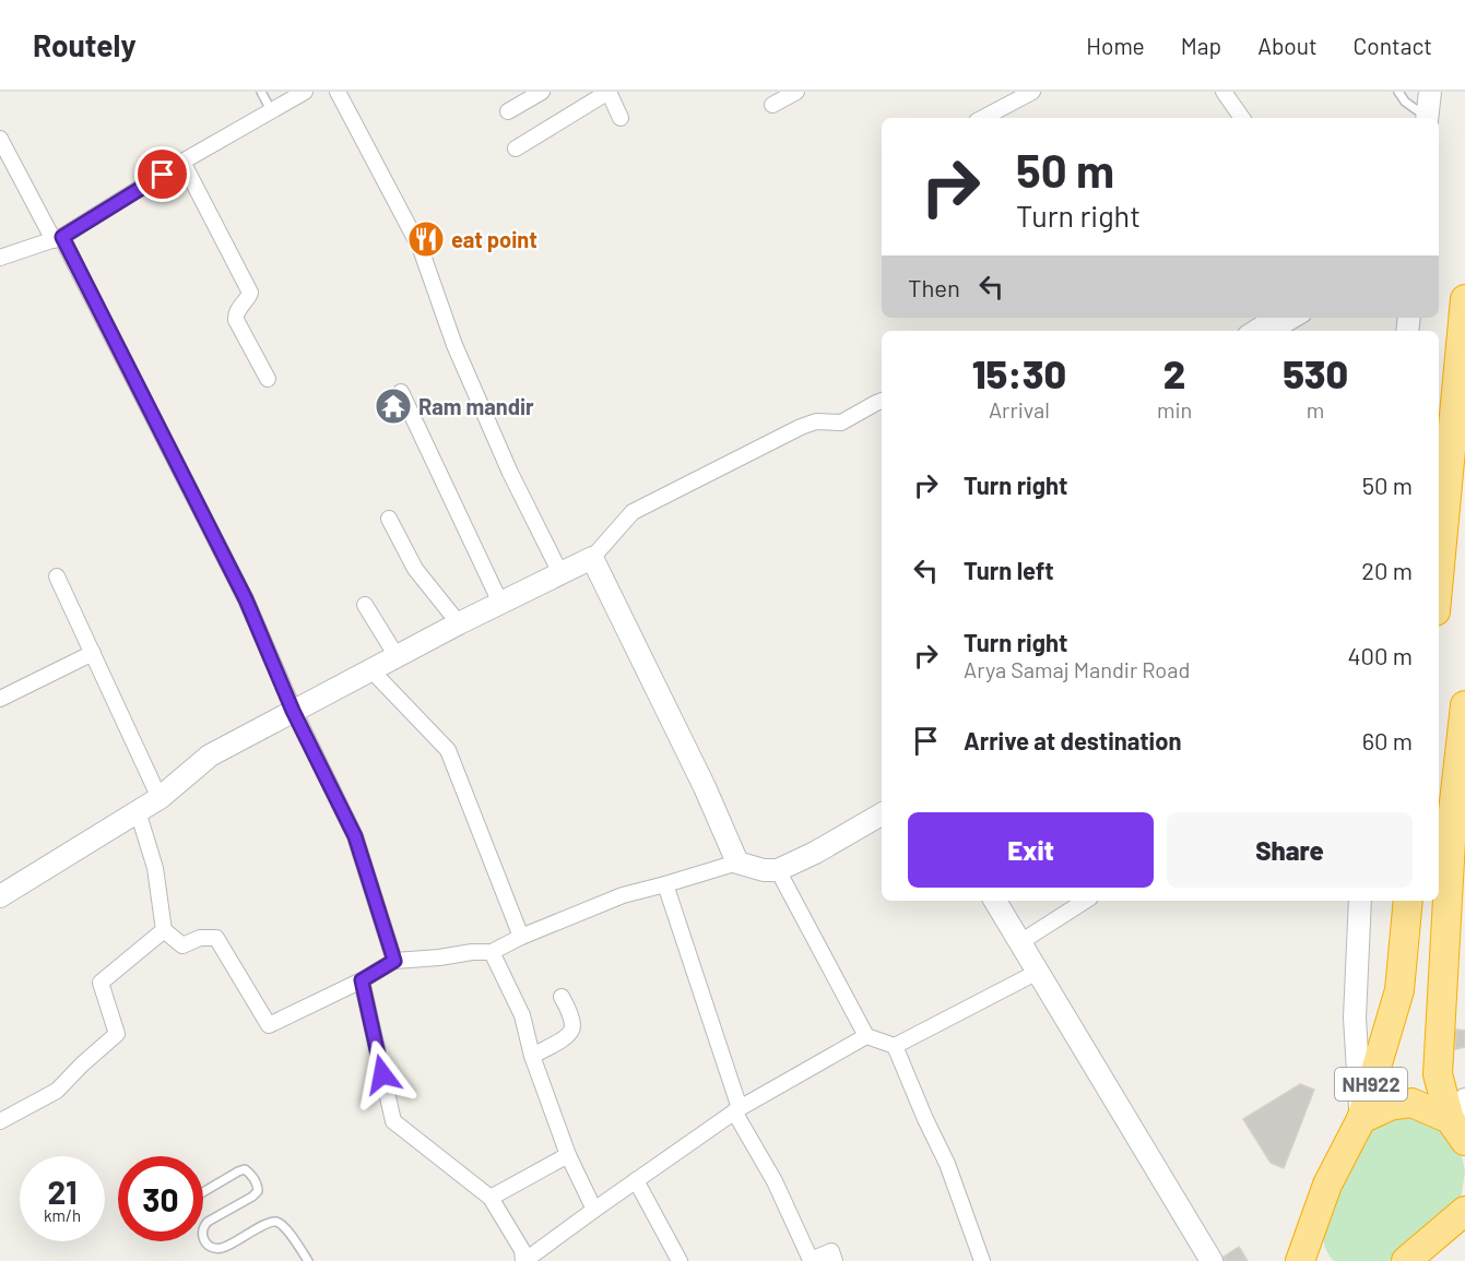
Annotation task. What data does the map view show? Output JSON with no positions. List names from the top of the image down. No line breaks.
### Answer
{"streets":{"highway":["NH922"]},"places":{"restaurant":["eat point"],"temple":["Ram mandir"]},"page":{"header":"Routely","nav":["Home","Map","About","Contact"],"turn":["50 m","Turn right"],"then":"Then","eta":["15:30","Arrival","2","min","530","m"],"list":[{"name":"Turn right","value":"50 m"},{"name":"Turn left","value":"20 m"},{"name":"Turn right","note":"Arya Samaj Mandir Road","value":"400 m"},{"name":"Arrive at destination","value":"60 m"}],"buttons":["Exit","Share"],"speed":"21 km/h","limit":"30"}}
